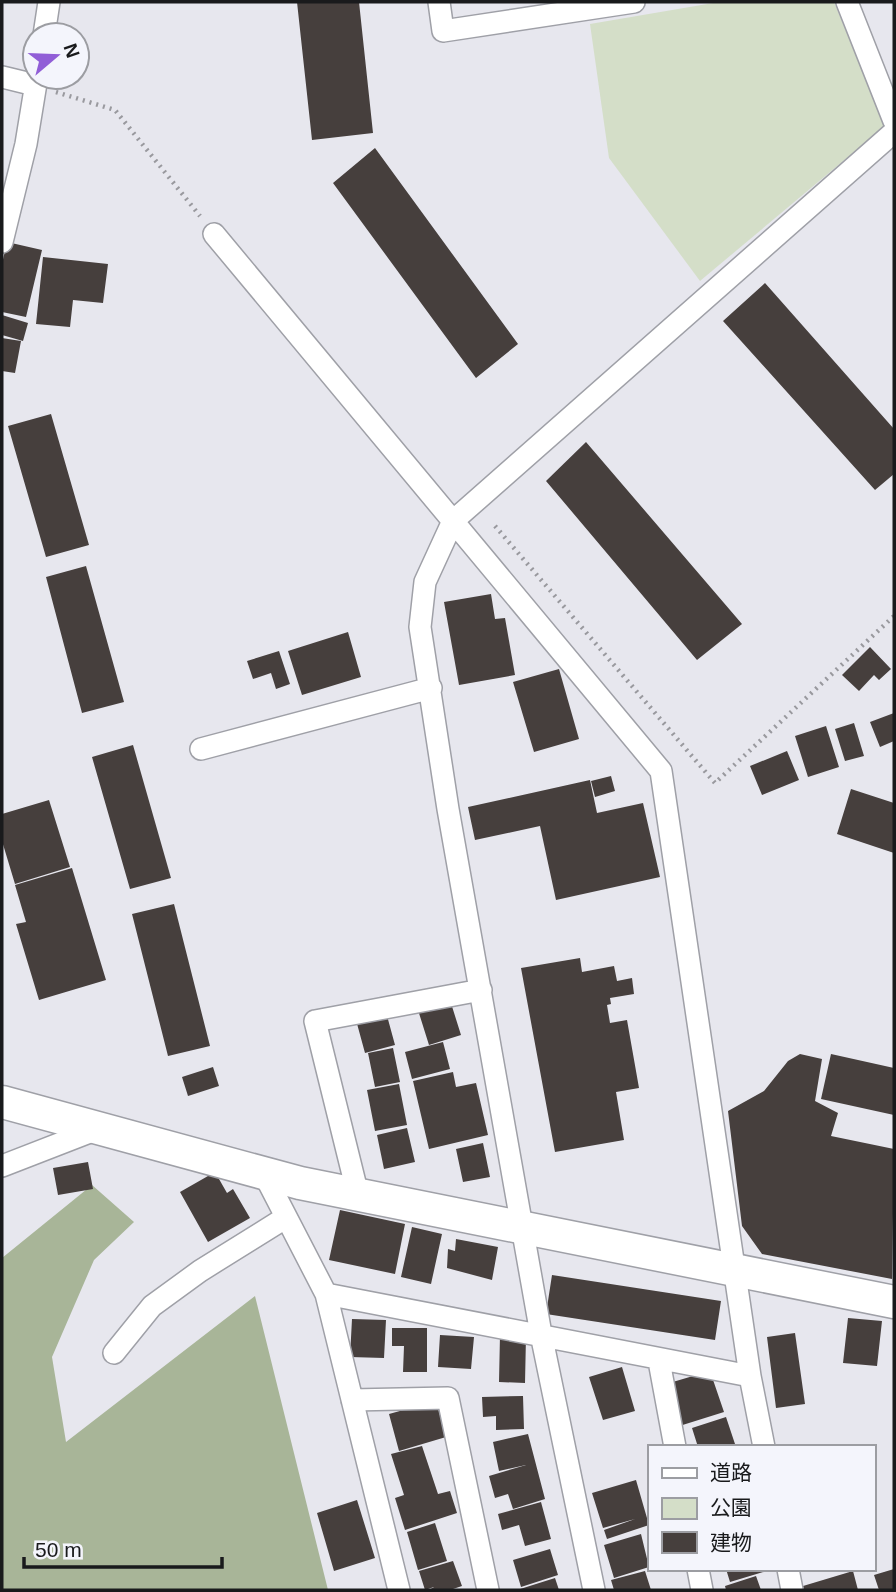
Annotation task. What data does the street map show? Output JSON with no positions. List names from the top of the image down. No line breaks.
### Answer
{"legend":["道路","公園","建物"],"scale_bar":"50 m","north":"right"}
